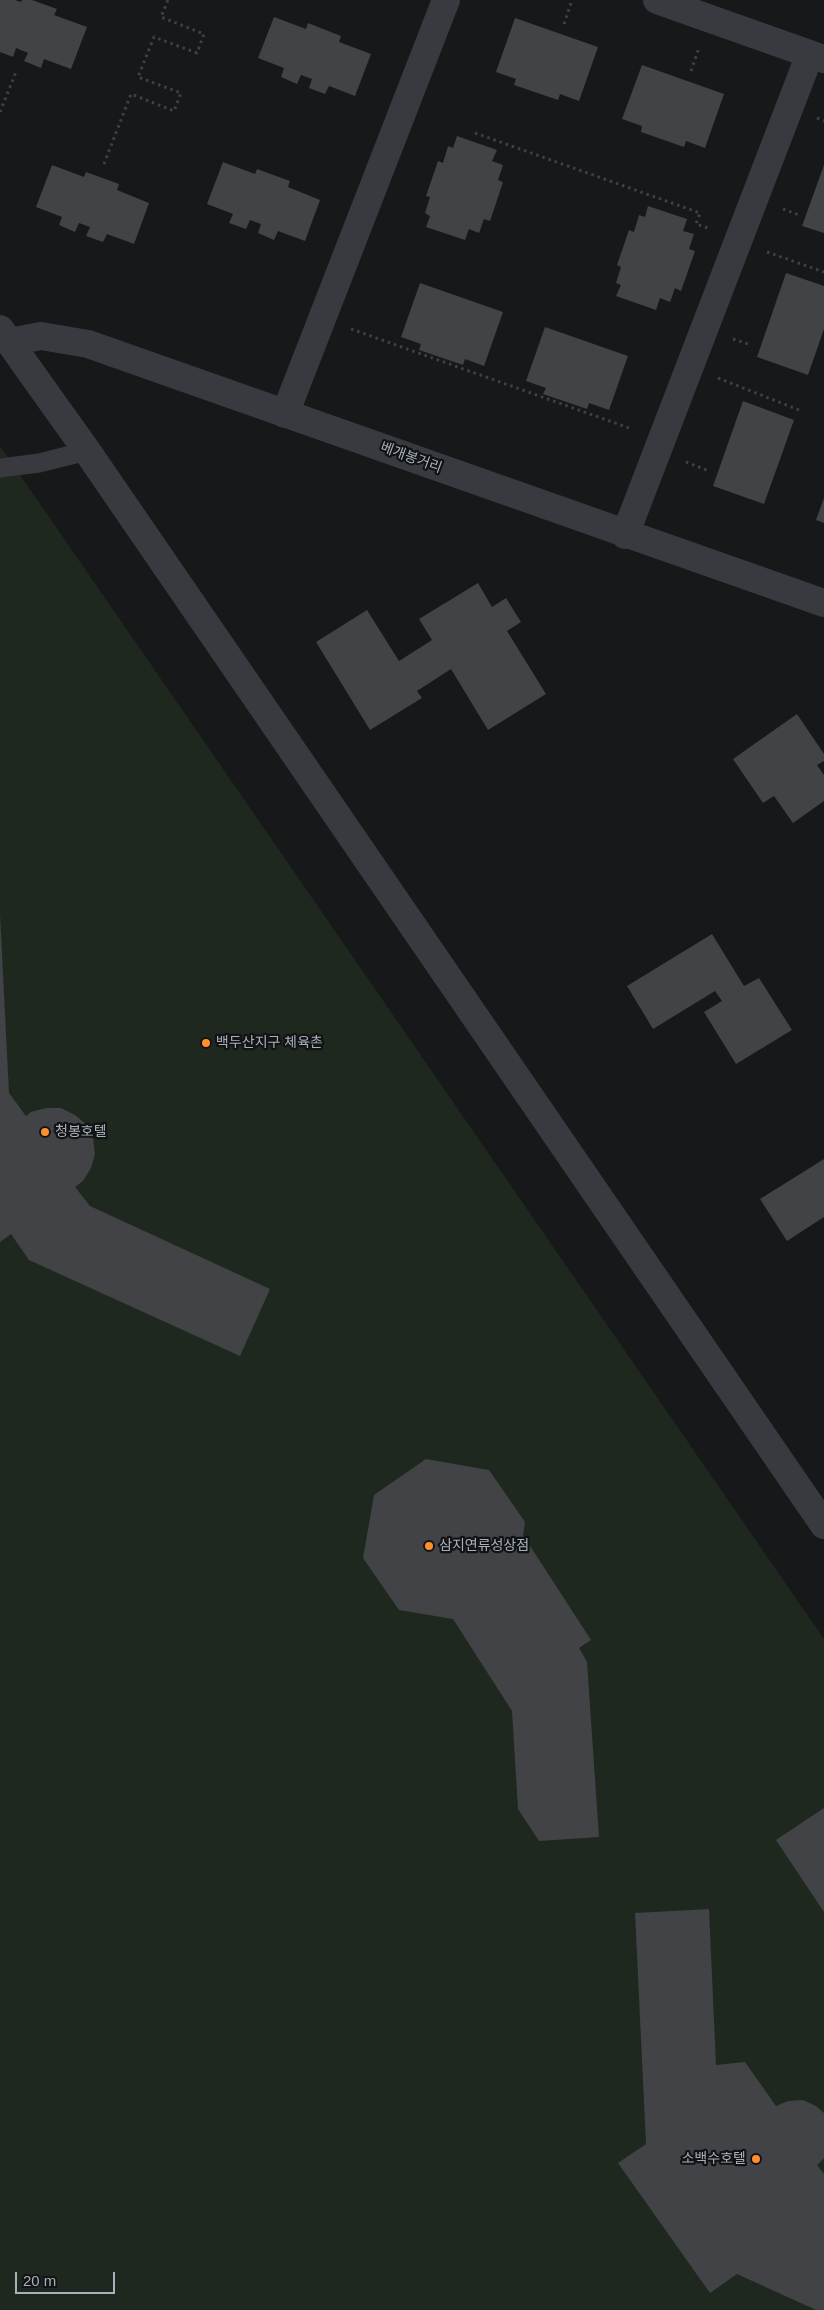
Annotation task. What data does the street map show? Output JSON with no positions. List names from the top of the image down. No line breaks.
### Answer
{"streets":{"street":["베개봉거리"]},"places":["백두산지구 체육촌","청봉호텔","삼지연류성상점","소백수호텔"],"scale_bar":"20 m"}
